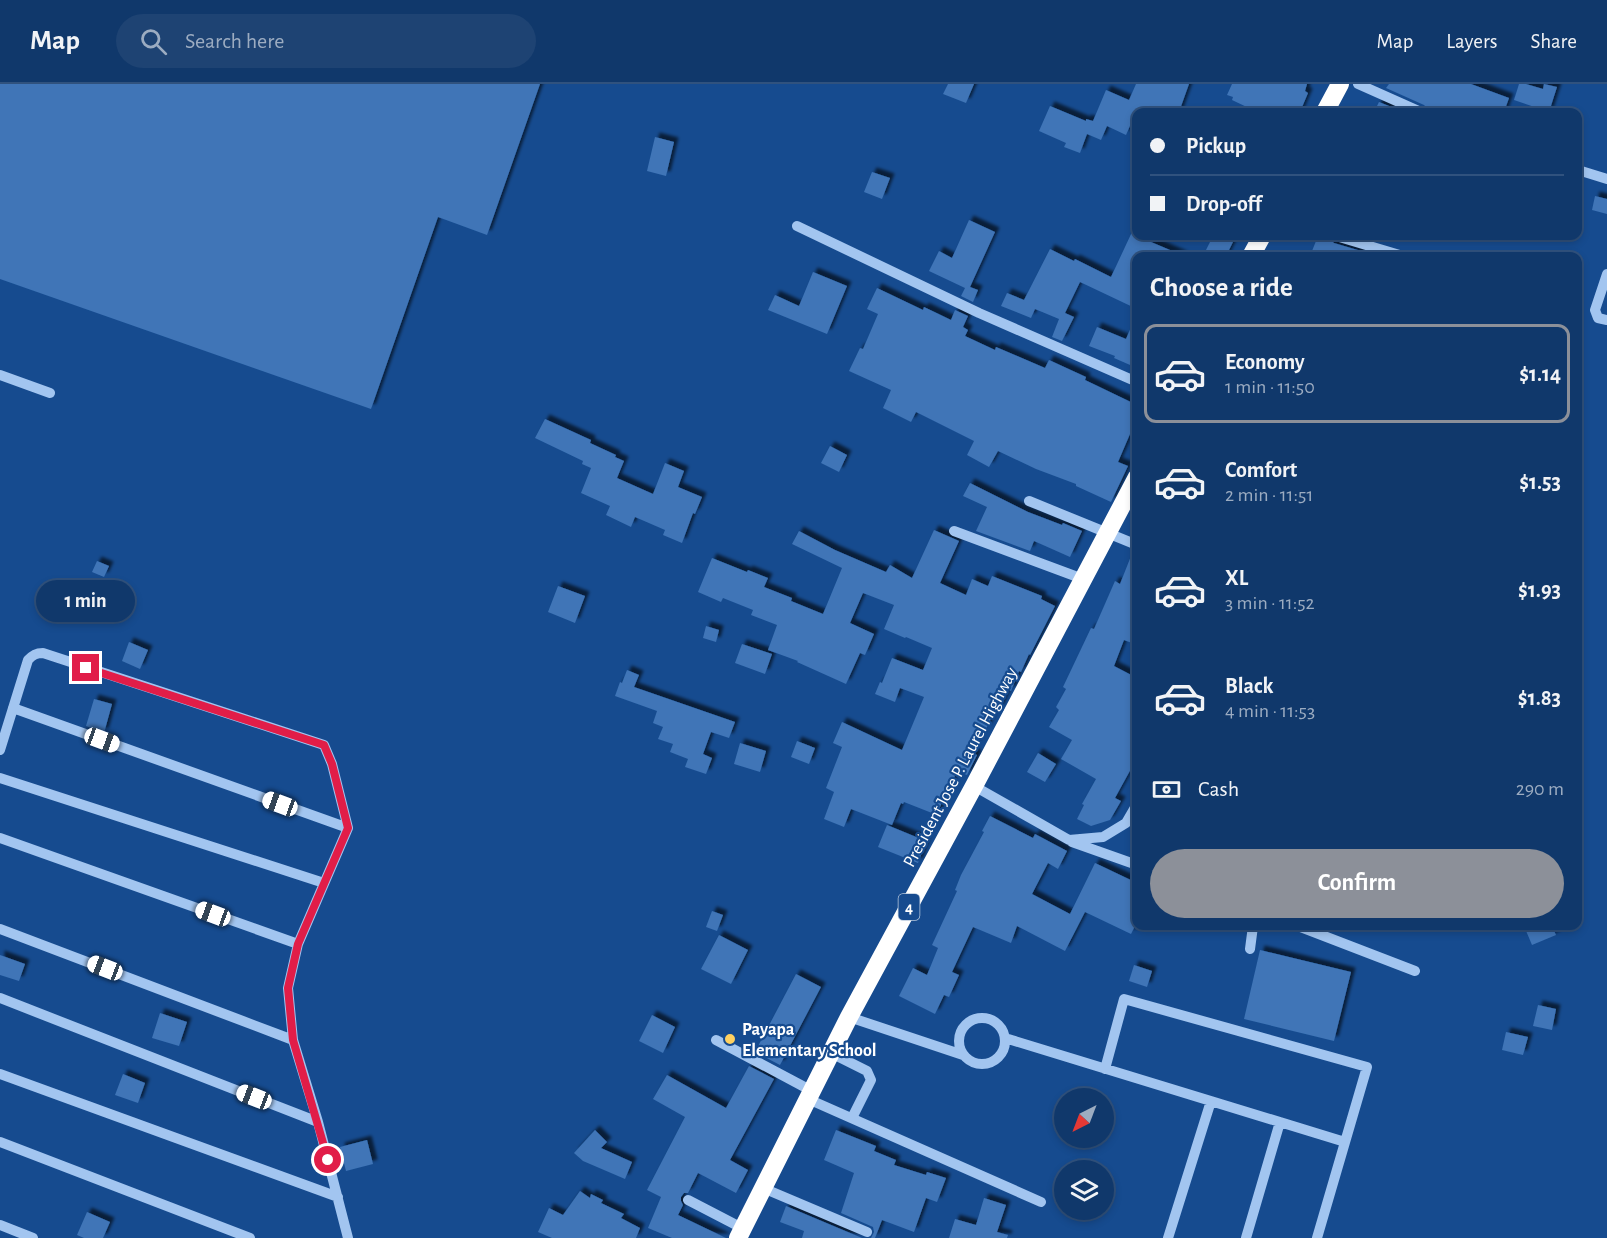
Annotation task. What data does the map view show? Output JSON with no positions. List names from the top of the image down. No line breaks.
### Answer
{"streets":{"highway":["President Jose P. Laurel Highway","4"]},"places":["Payapa Elementary School"],"north":"bottom left","page":{"header":"Map","search":"Search here","nav":["Map","Layers","Share"],"banner":["Pickup","Drop-off"],"heading":"Choose a ride","list":[{"name":"Economy","note":"1 min · 11:50","value":"$1.14"},{"name":"Comfort","note":"2 min · 11:51","value":"$1.53"},{"name":"XL","note":"3 min · 11:52","value":"$1.93"},{"name":"Black","note":"4 min · 11:53","value":"$1.83"}],"bubble":"1 min","pay":["Cash","290 m"],"buttons":"Confirm"}}
